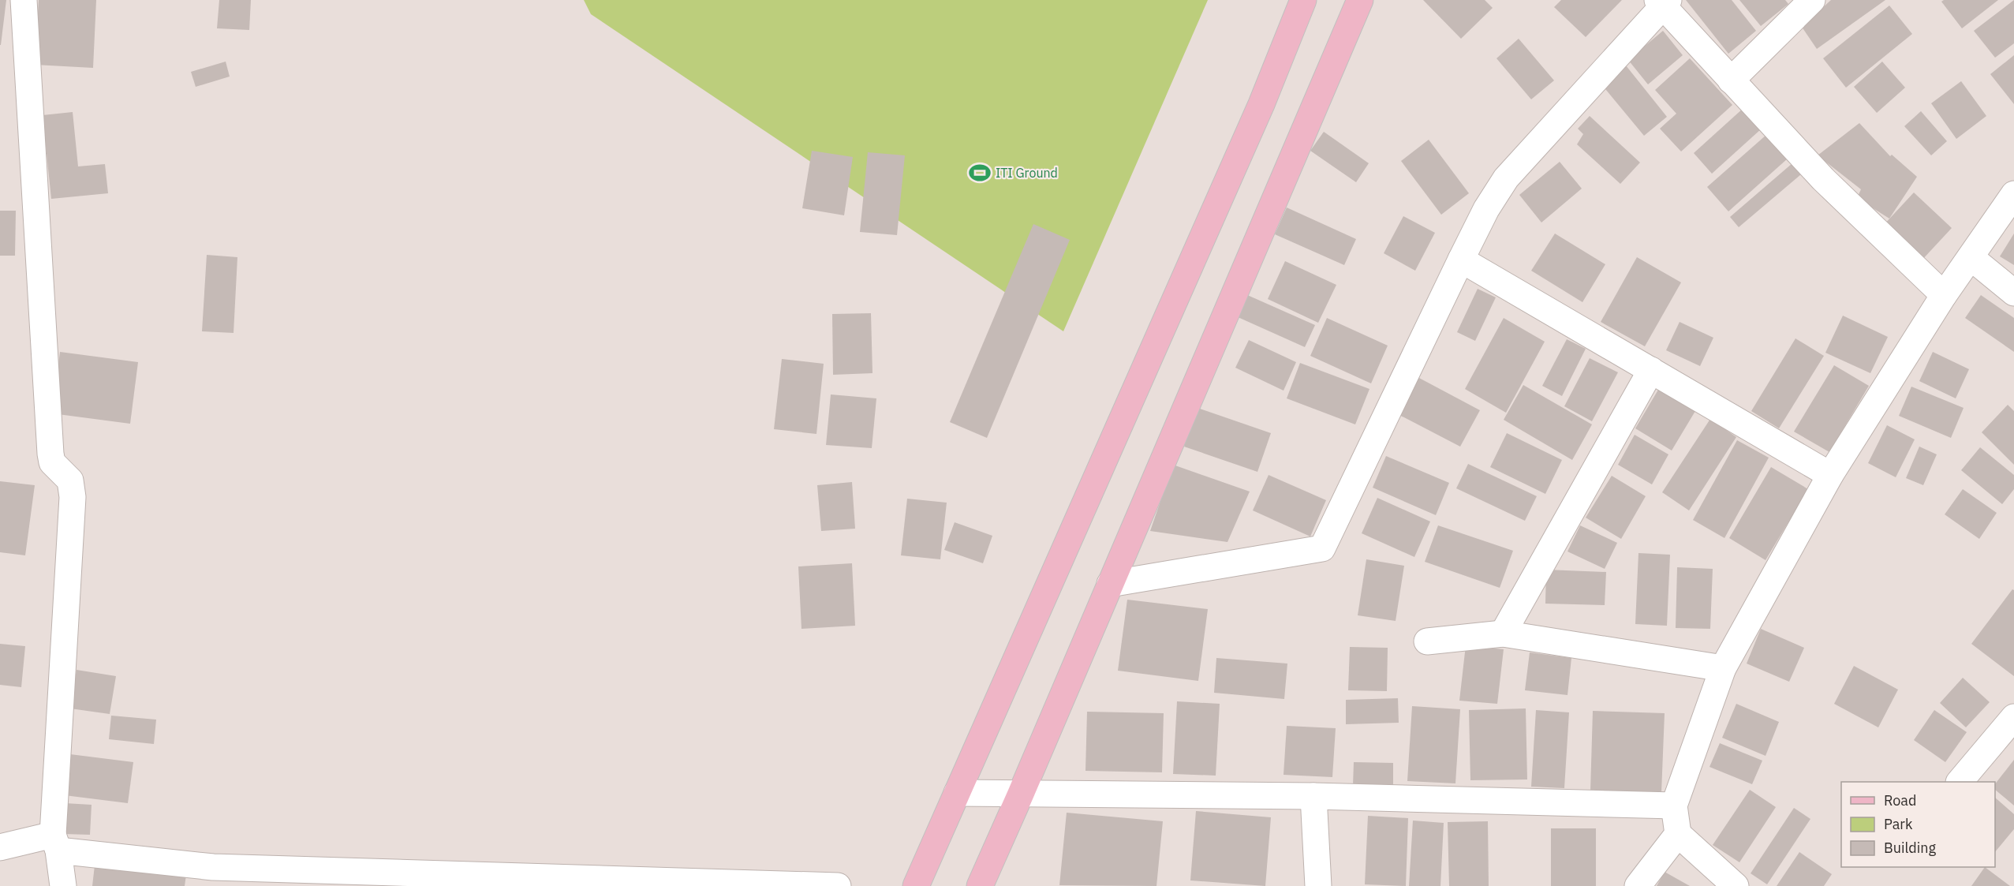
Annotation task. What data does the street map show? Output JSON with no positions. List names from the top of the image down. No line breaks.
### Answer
{"places":{"sports":["ITI Ground"]},"legend":["Road","Park","Building"]}
